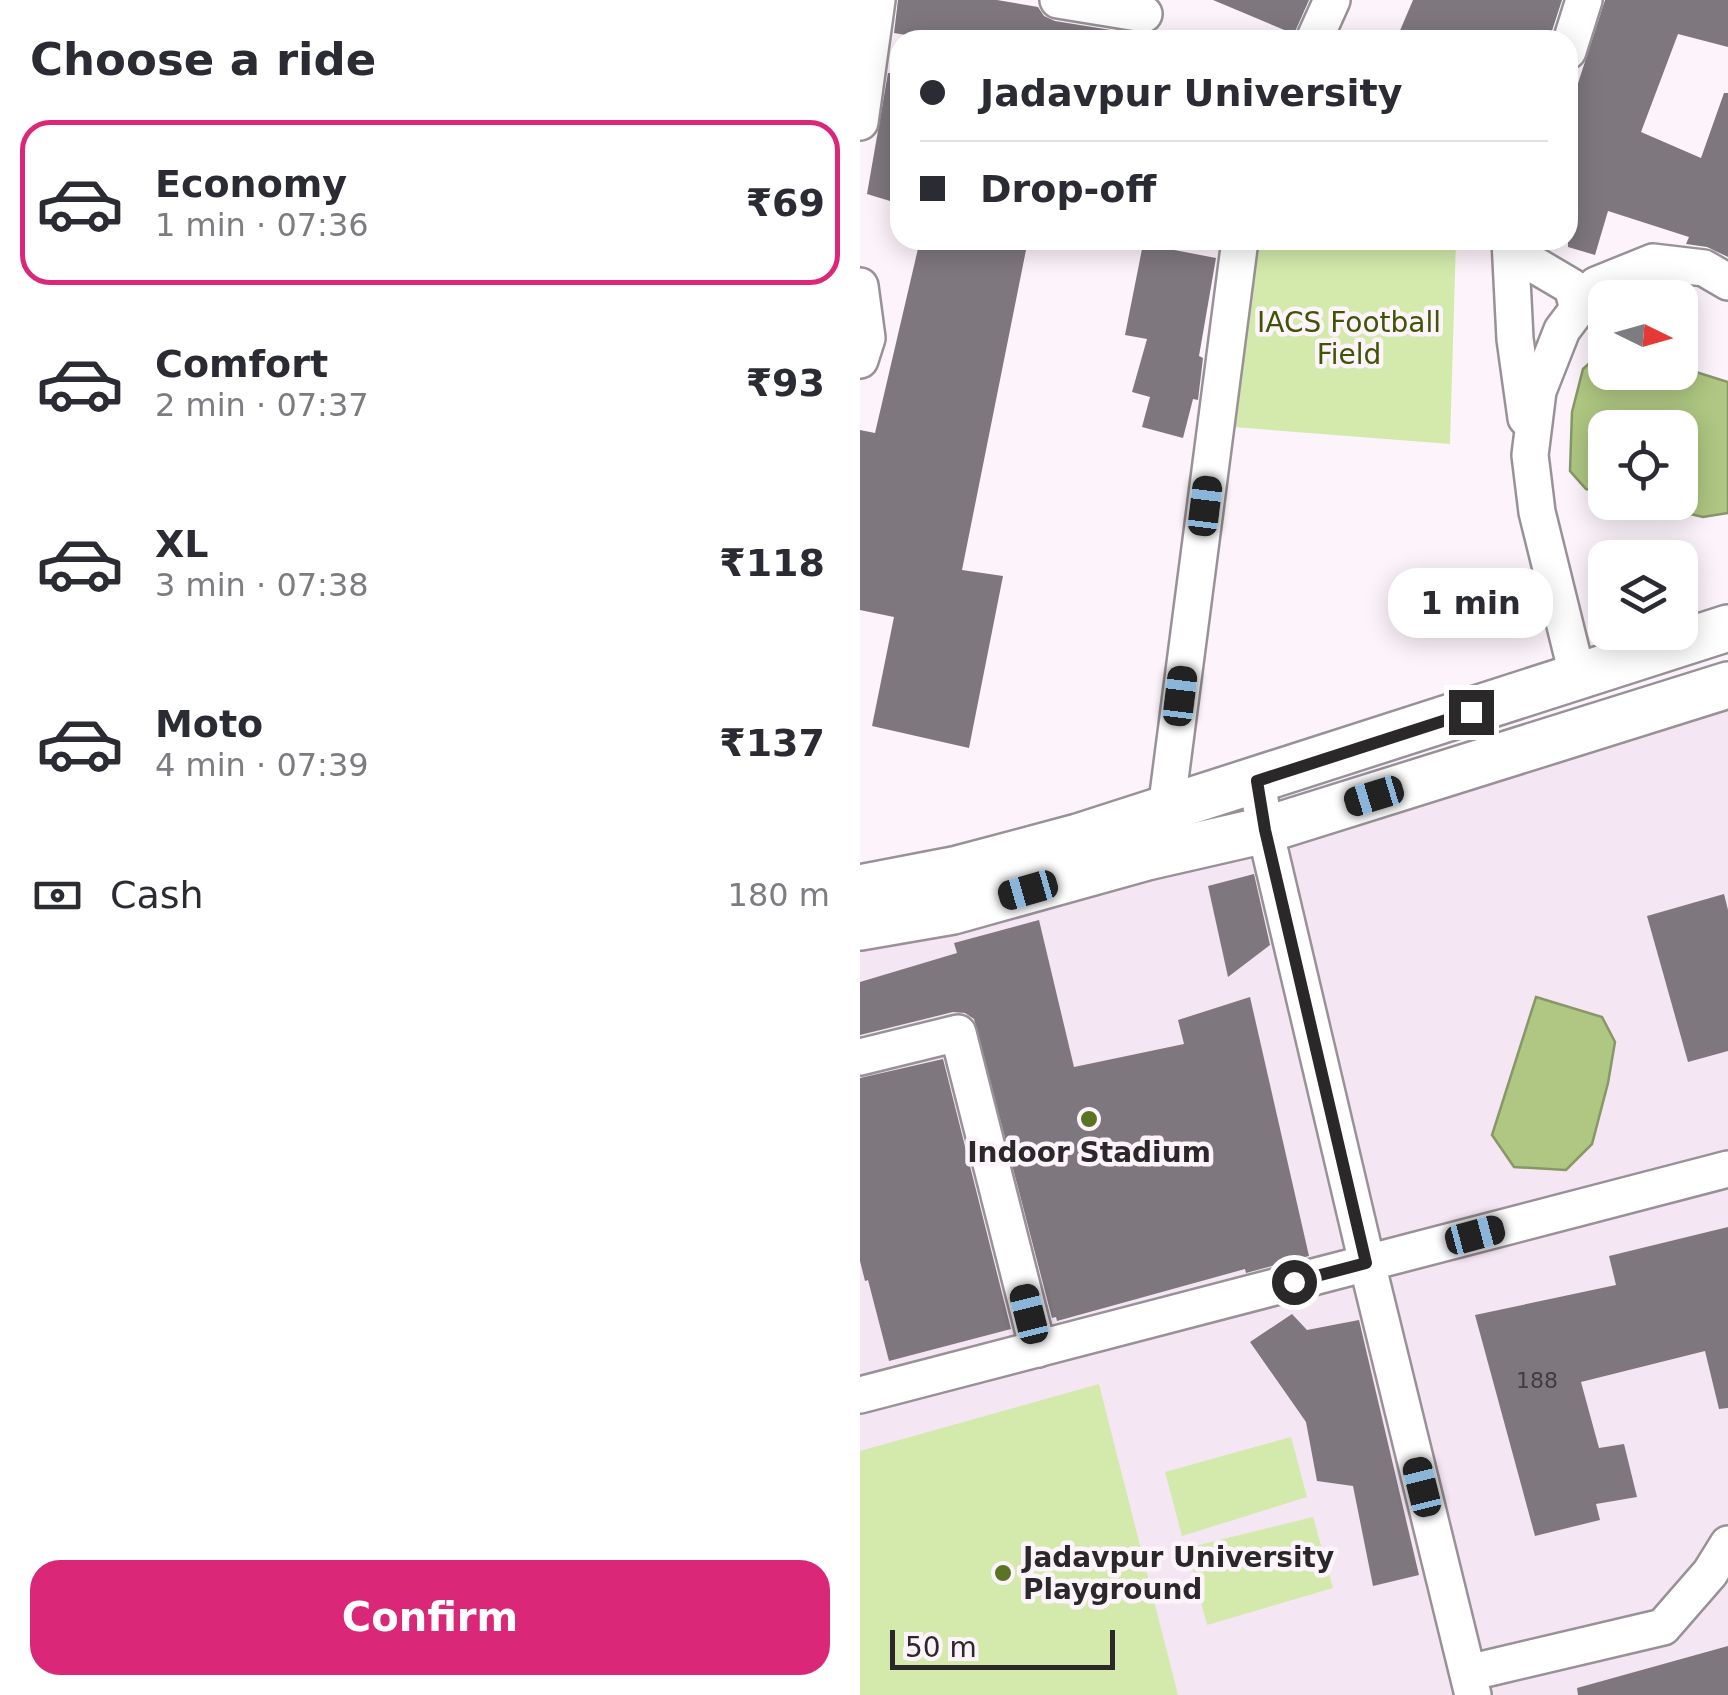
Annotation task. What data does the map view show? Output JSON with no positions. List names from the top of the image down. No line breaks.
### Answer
{"parks":["IACS Football Field"],"places":["Indoor Stadium","Jadavpur University Playground"],"house_numbers":["188"],"scale_bar":"50 m","north":"right","page":{"heading":"Choose a ride","banner":["Jadavpur University","Drop-off"],"list":[{"name":"Economy","note":"1 min · 07:36","value":"₹69"},{"name":"Comfort","note":"2 min · 07:37","value":"₹93"},{"name":"XL","note":"3 min · 07:38","value":"₹118"},{"name":"Moto","note":"4 min · 07:39","value":"₹137"}],"bubble":"1 min","pay":["Cash","180 m"],"buttons":"Confirm","scale":"50 m"}}
